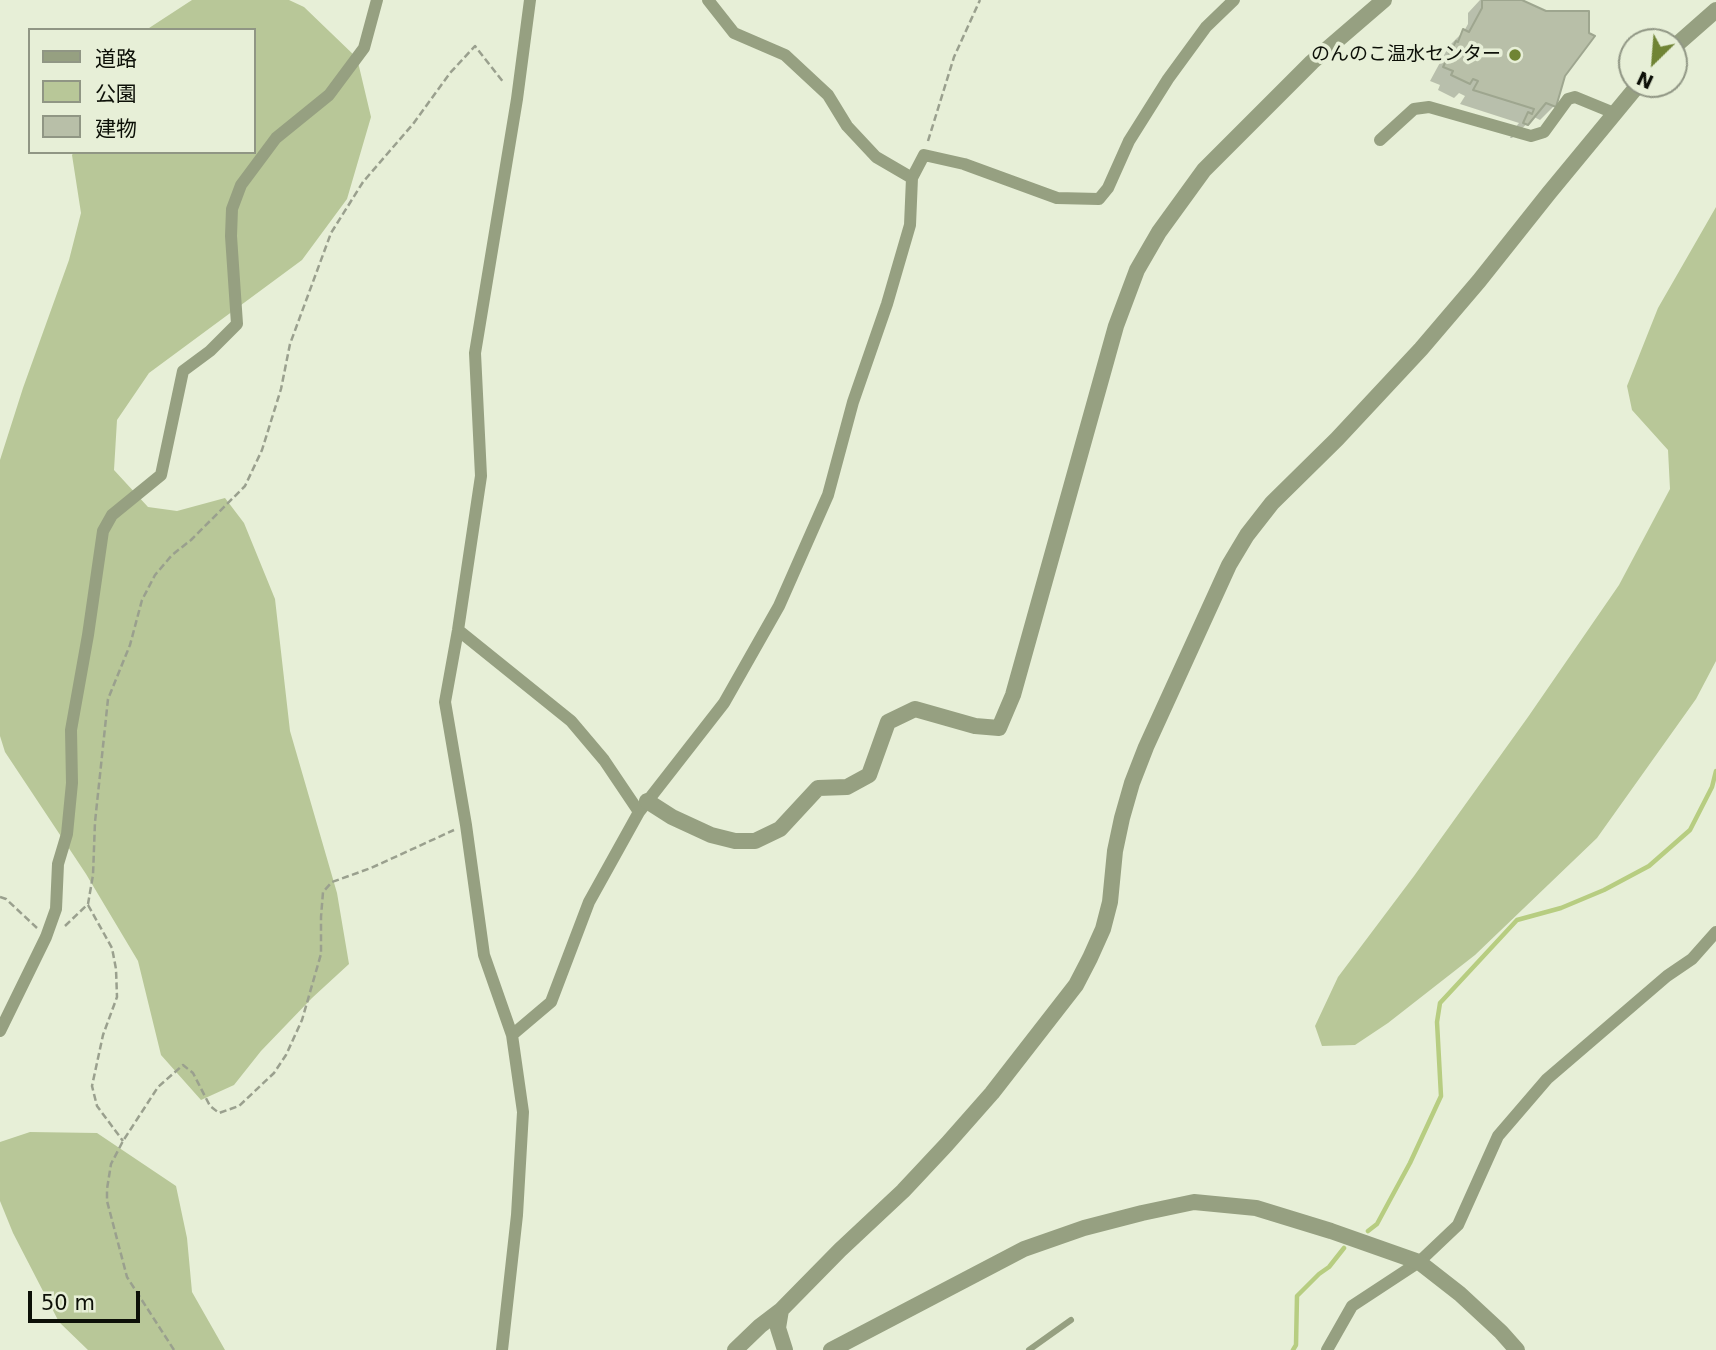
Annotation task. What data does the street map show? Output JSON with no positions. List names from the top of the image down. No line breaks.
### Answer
{"places":["のんのこ温水センター"],"legend":["道路","公園","建物"],"scale_bar":"50 m","north":"bottom left"}
